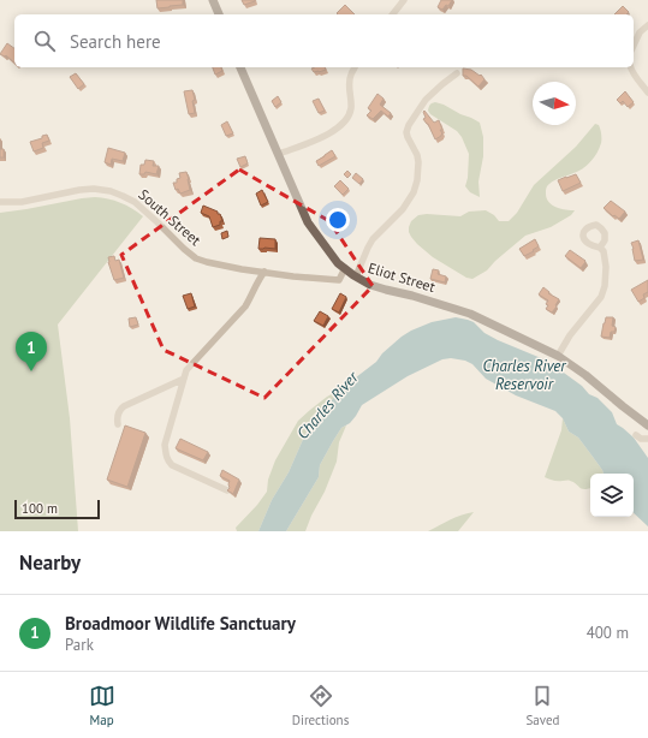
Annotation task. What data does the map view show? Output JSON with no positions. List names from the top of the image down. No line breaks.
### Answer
{"streets":{"main road":["Eliot Street"],"street":["South Street"]},"crossings":[["South Street","Eliot Street"]],"water":["Charles River Reservoir","Charles River"],"scale_bar":"100 m","north":"right","page":{"search":"Search here","pins":"1","scale":"100 m","heading":"Nearby","list":[{"mark":"1","name":"Broadmoor Wildlife Sanctuary","note":"Park","value":"400 m"}],"nav":["Map","Directions","Saved"]}}
